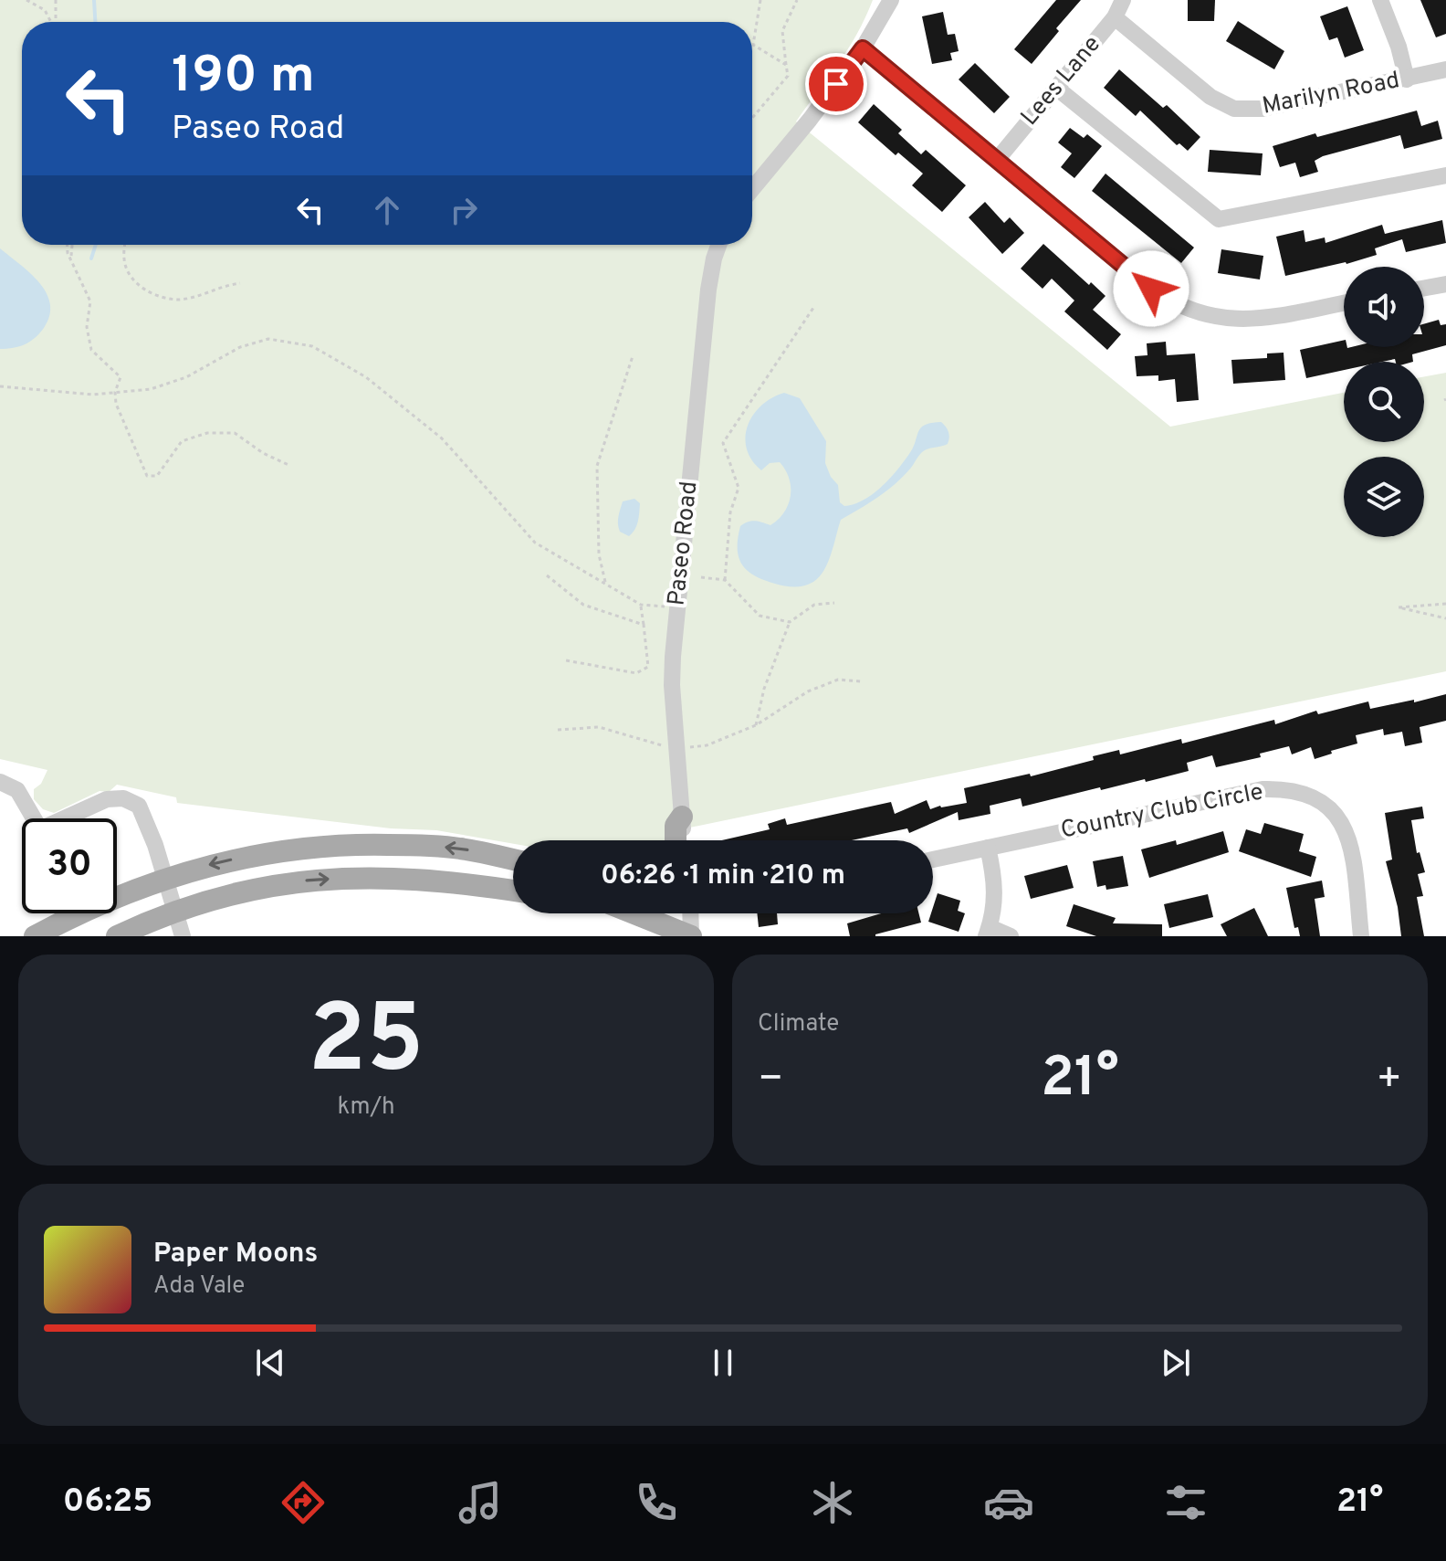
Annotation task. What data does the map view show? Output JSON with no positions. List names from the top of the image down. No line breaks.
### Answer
{"streets":{"street":["Lees Lane","Marilyn Road","Paseo Road","Country Club Circle"]},"crossings":[["Lees Lane","Marilyn Road"]],"page":{"turn":["190 m","Paseo Road"],"limit":"30","trip":"06:26 · 1 min · 210 m","tile":[["25","km/h"],"Climate"],"heat":["−","21°","+"],"song":["Paper Moons","Ada Vale"],"tabs":["06:25","21°"]}}
